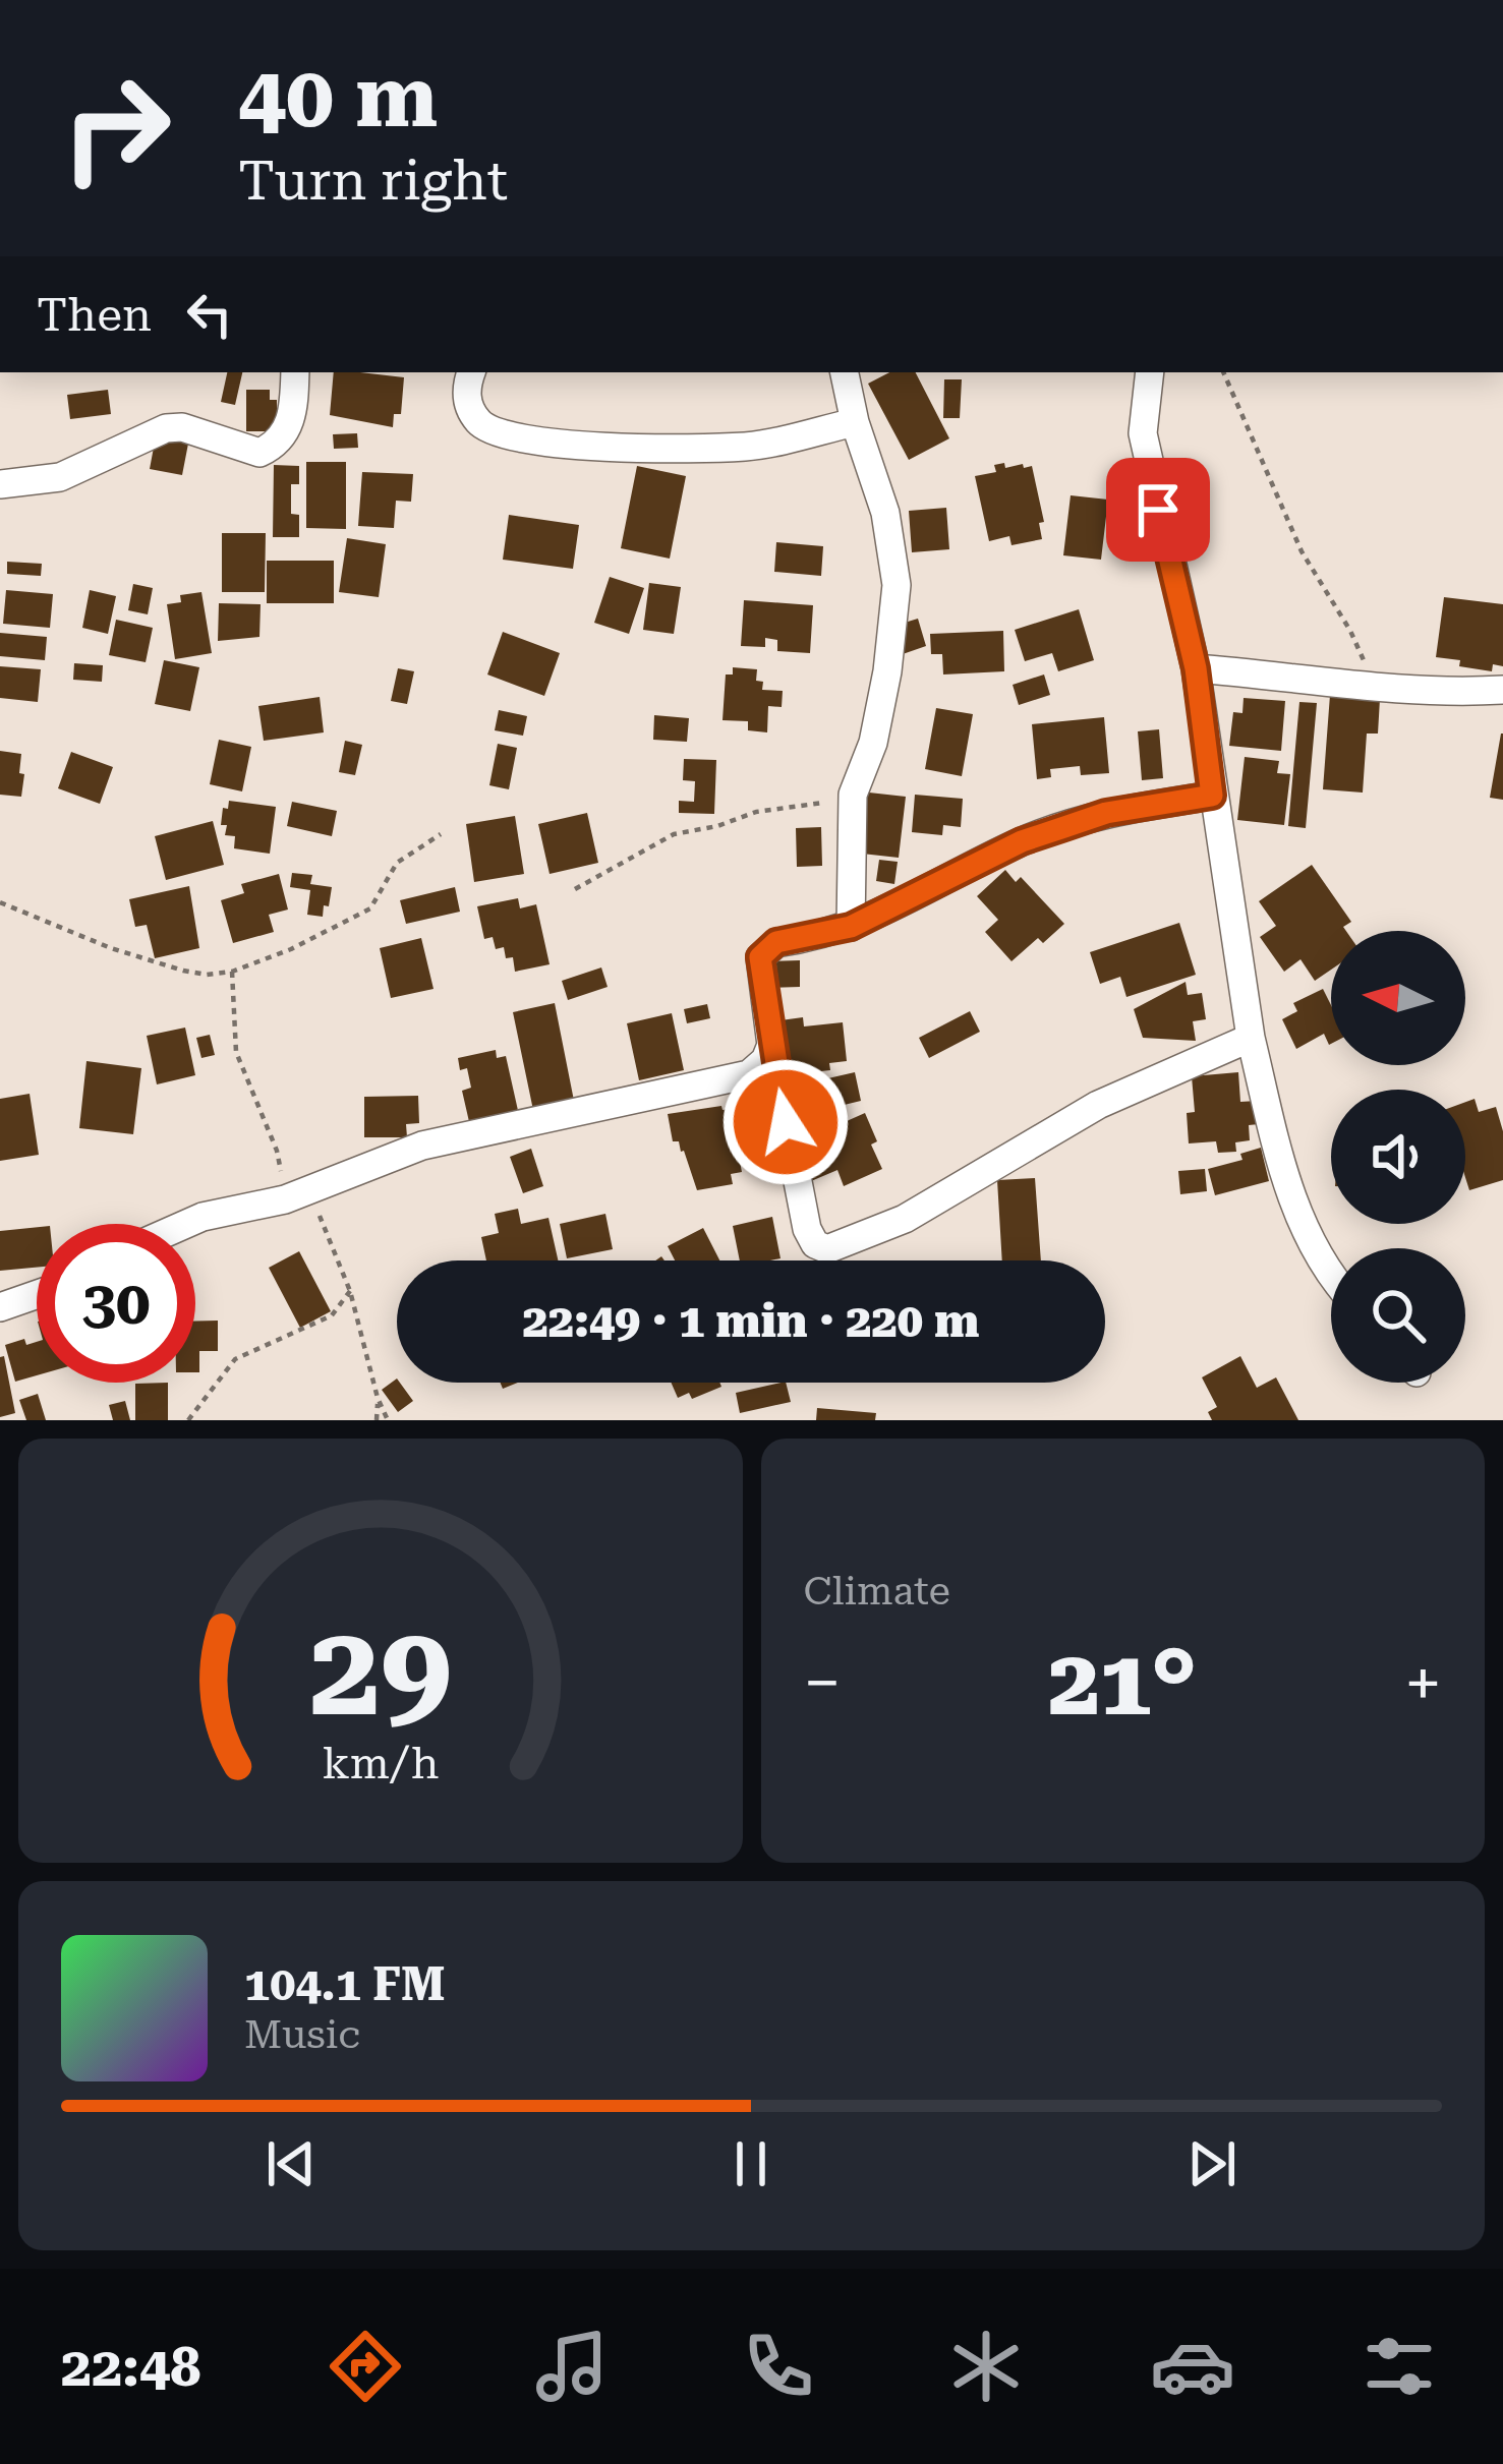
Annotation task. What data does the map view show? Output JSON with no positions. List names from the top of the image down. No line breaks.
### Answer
{"north":"left","page":{"turn":["40 m","Turn right"],"then":"Then","limit":"30","trip":"22:49 · 1 min · 220 m","tile":"Climate","heat":["−","21°","+"],"song":["104.1 FM","Music"],"tabs":"22:48","gauge":["29","km/h"]}}
